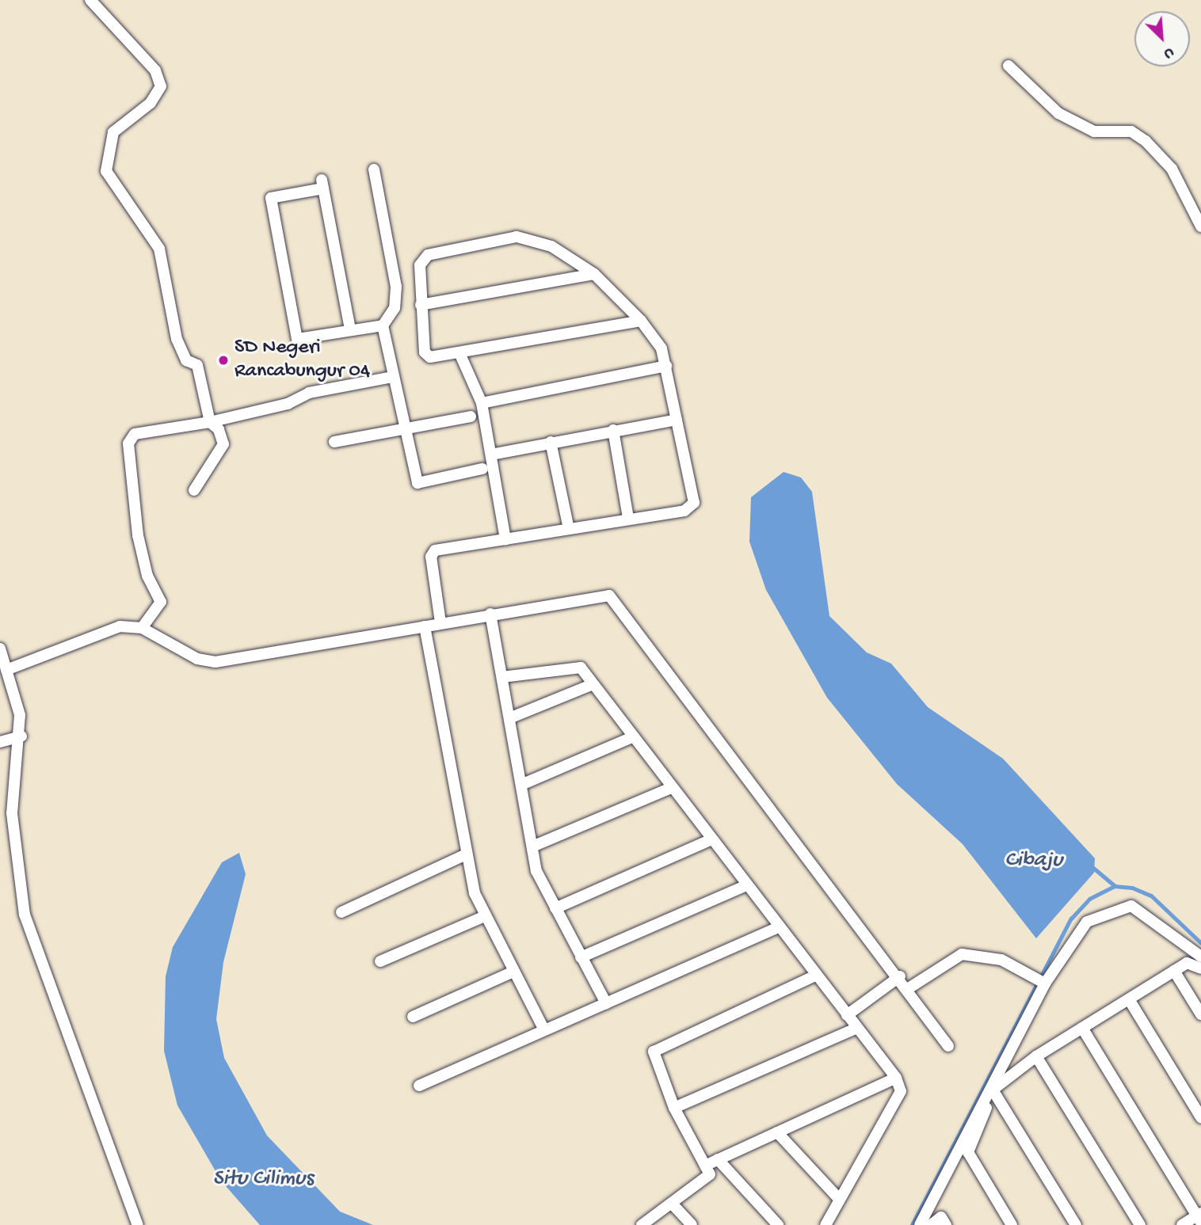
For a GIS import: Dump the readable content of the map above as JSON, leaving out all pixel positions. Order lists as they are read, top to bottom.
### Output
{
  "water": ["Cibaju", "Situ Cilimus"],
  "places": ["SD Negeri Rancabungur 04"],
  "north": "bottom right"
}
